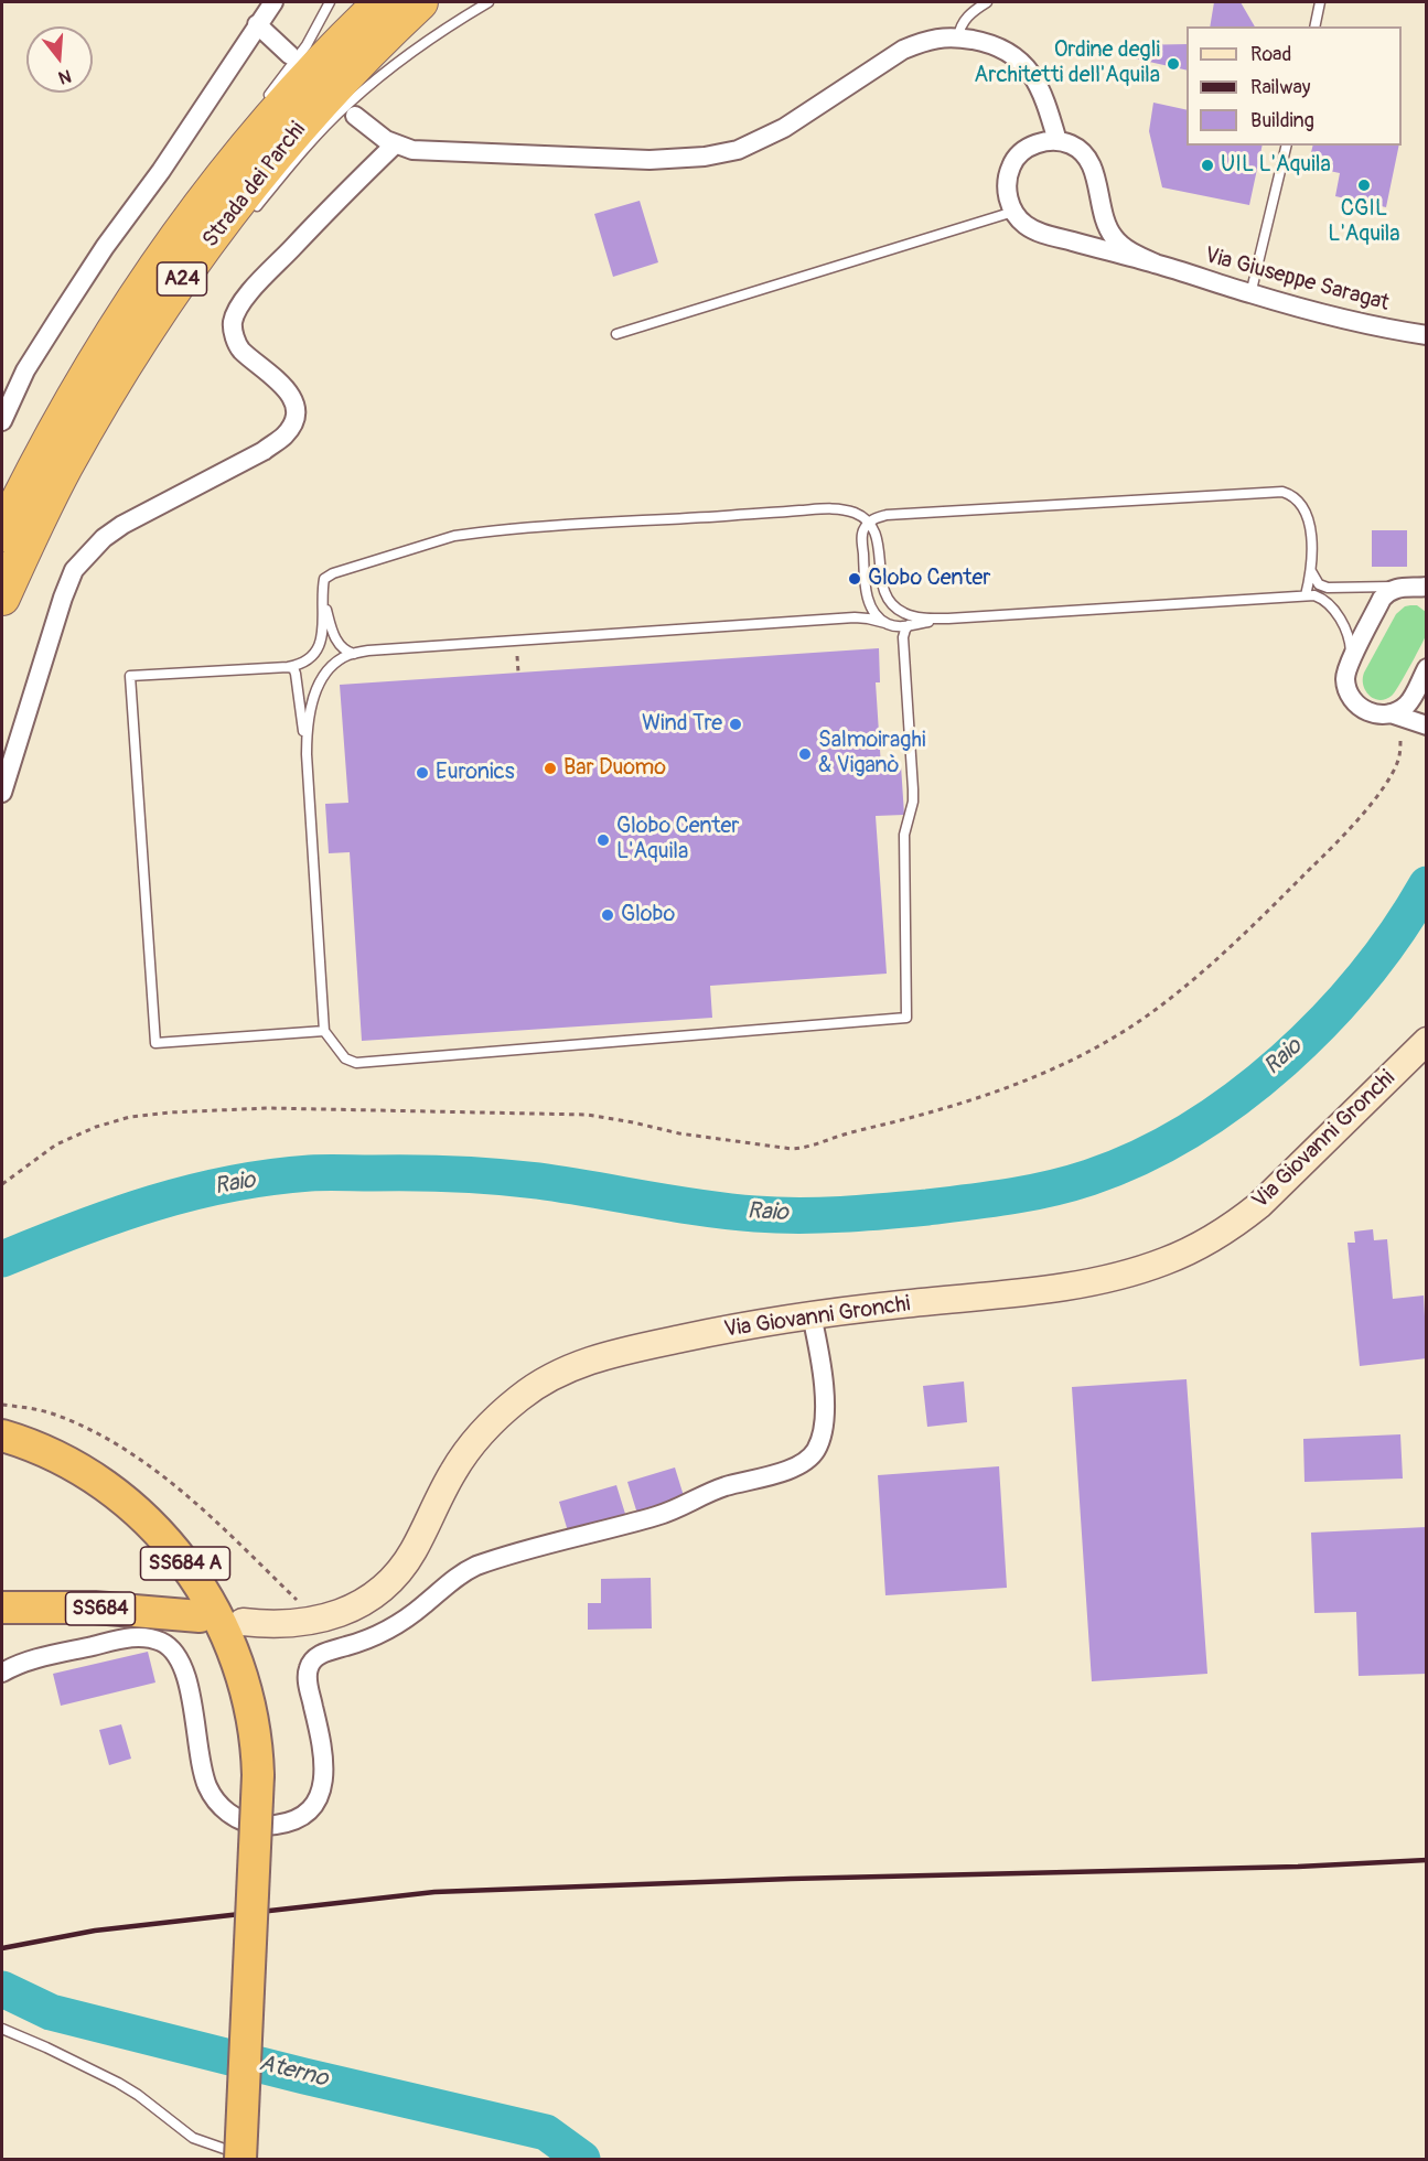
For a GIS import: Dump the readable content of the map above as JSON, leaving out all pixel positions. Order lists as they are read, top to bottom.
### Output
{
  "streets": {
    "highway": [
      "Strada dei Parchi",
      "A24",
      "SS684 A",
      "SS684"
    ],
    "main road": ["Via Giovanni Gronchi"],
    "street": ["Via Giuseppe Saragat"]
  },
  "water": ["Raio", "Aterno"],
  "places": [
    "Ordine degli Architetti dell'Aquila",
    "UIL L'Aquila",
    "CGIL L'Aquila",
    "Globo Center",
    "Wind Tre",
    "Salmoiraghi & Viganò",
    "Bar Duomo",
    "Euronics",
    "Globo Center L'Aquila",
    "Globo"
  ],
  "legend": ["Road", "Railway", "Building"],
  "north": "bottom"
}
